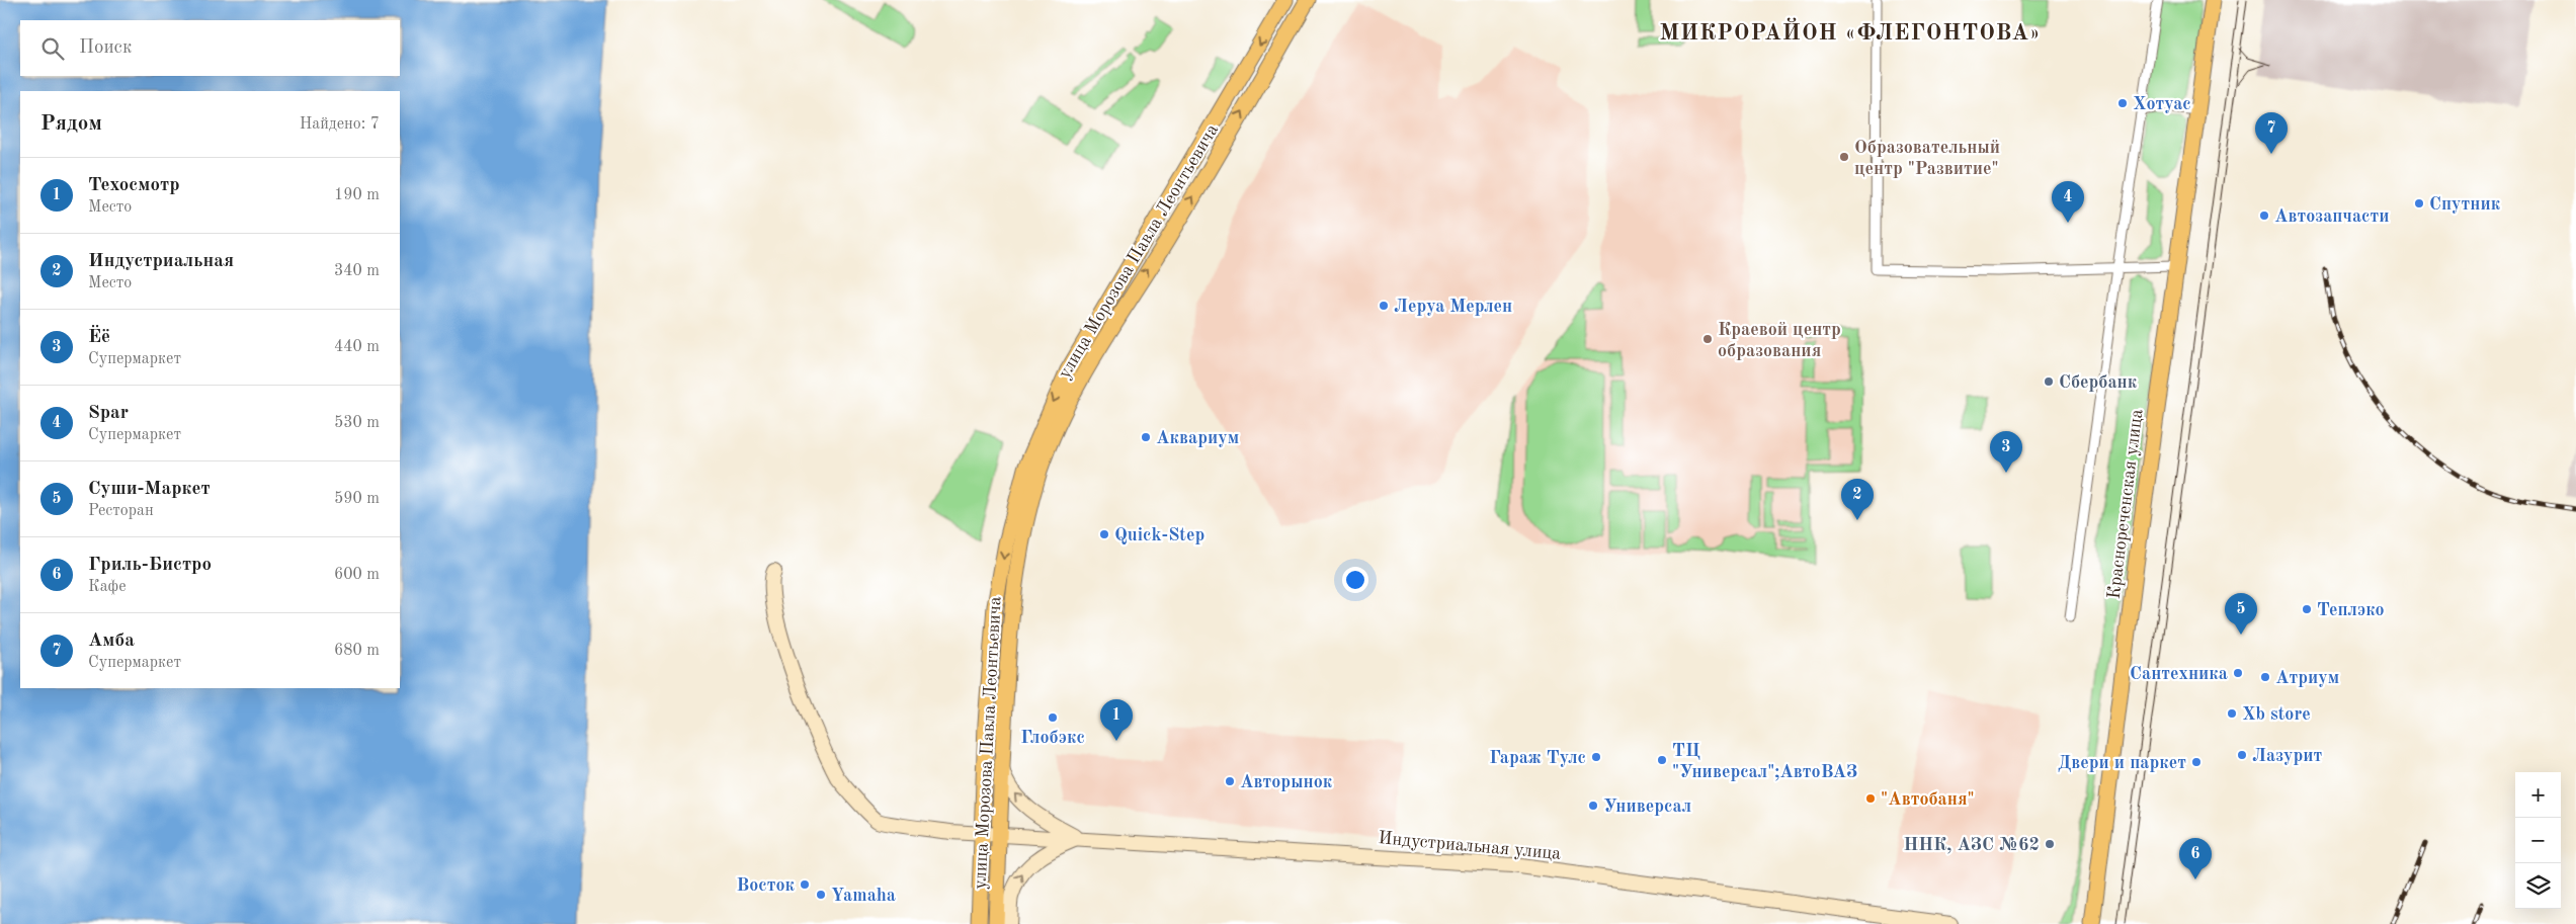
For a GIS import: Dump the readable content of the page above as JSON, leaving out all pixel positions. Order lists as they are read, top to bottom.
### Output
{
  "streets": {
    "main road": ["улица Морозова Павла Леонтьевича", "Краснореченская улица", "Индустриальная улица"]
  },
  "crossings": [
    ["улица Морозова Павла Леонтьевича", "Индустриальная улица"]
  ],
  "districts": ["МИКРОРАЙОН «ФЛЕГОНТОВА»"],
  "places": [
    "Хотуас",
    "Образовательный центр \"Развитие\"",
    "Спутник",
    "Автозапчасти",
    "Леруа Мерлен",
    "Краевой центр образования",
    "Сбербанк",
    "Аквариум",
    "Quick-Step",
    "Теплэко",
    "Сантехника",
    "Атриум",
    "Xb store",
    "Глобэкс",
    "Лазурит",
    "Гараж Тулс",
    "ТЦ \"Универсал\";АвтоВАЗ",
    "Двери и паркет",
    "Авторынок",
    "\"Автобаня\"",
    "Универсал",
    "ННК, АЗС №62",
    "Восток",
    "Yamaha"
  ],
  "page": {
    "search": "Поиск",
    "heading": ["Рядом", "Найдено: 7"],
    "pins": [
      "7",
      "4",
      "3",
      "2",
      "5",
      "1",
      "6"
    ],
    "list": [
      {
        "mark": "1",
        "name": "Техосмотр",
        "note": "Место",
        "value": "190 m"
      },
      {
        "mark": "2",
        "name": "Индустриальная",
        "note": "Место",
        "value": "340 m"
      },
      {
        "mark": "3",
        "name": "Ёё",
        "note": "Супермаркет",
        "value": "440 m"
      },
      {
        "mark": "4",
        "name": "Spar",
        "note": "Супермаркет",
        "value": "530 m"
      },
      {
        "mark": "5",
        "name": "Суши-Маркет",
        "note": "Ресторан",
        "value": "590 m"
      },
      {
        "mark": "6",
        "name": "Гриль-Бистро",
        "note": "Кафе",
        "value": "600 m"
      },
      {
        "mark": "7",
        "name": "Амба",
        "note": "Супермаркет",
        "value": "680 m"
      }
    ],
    "map_buttons": ["+", "−"]
  }
}
